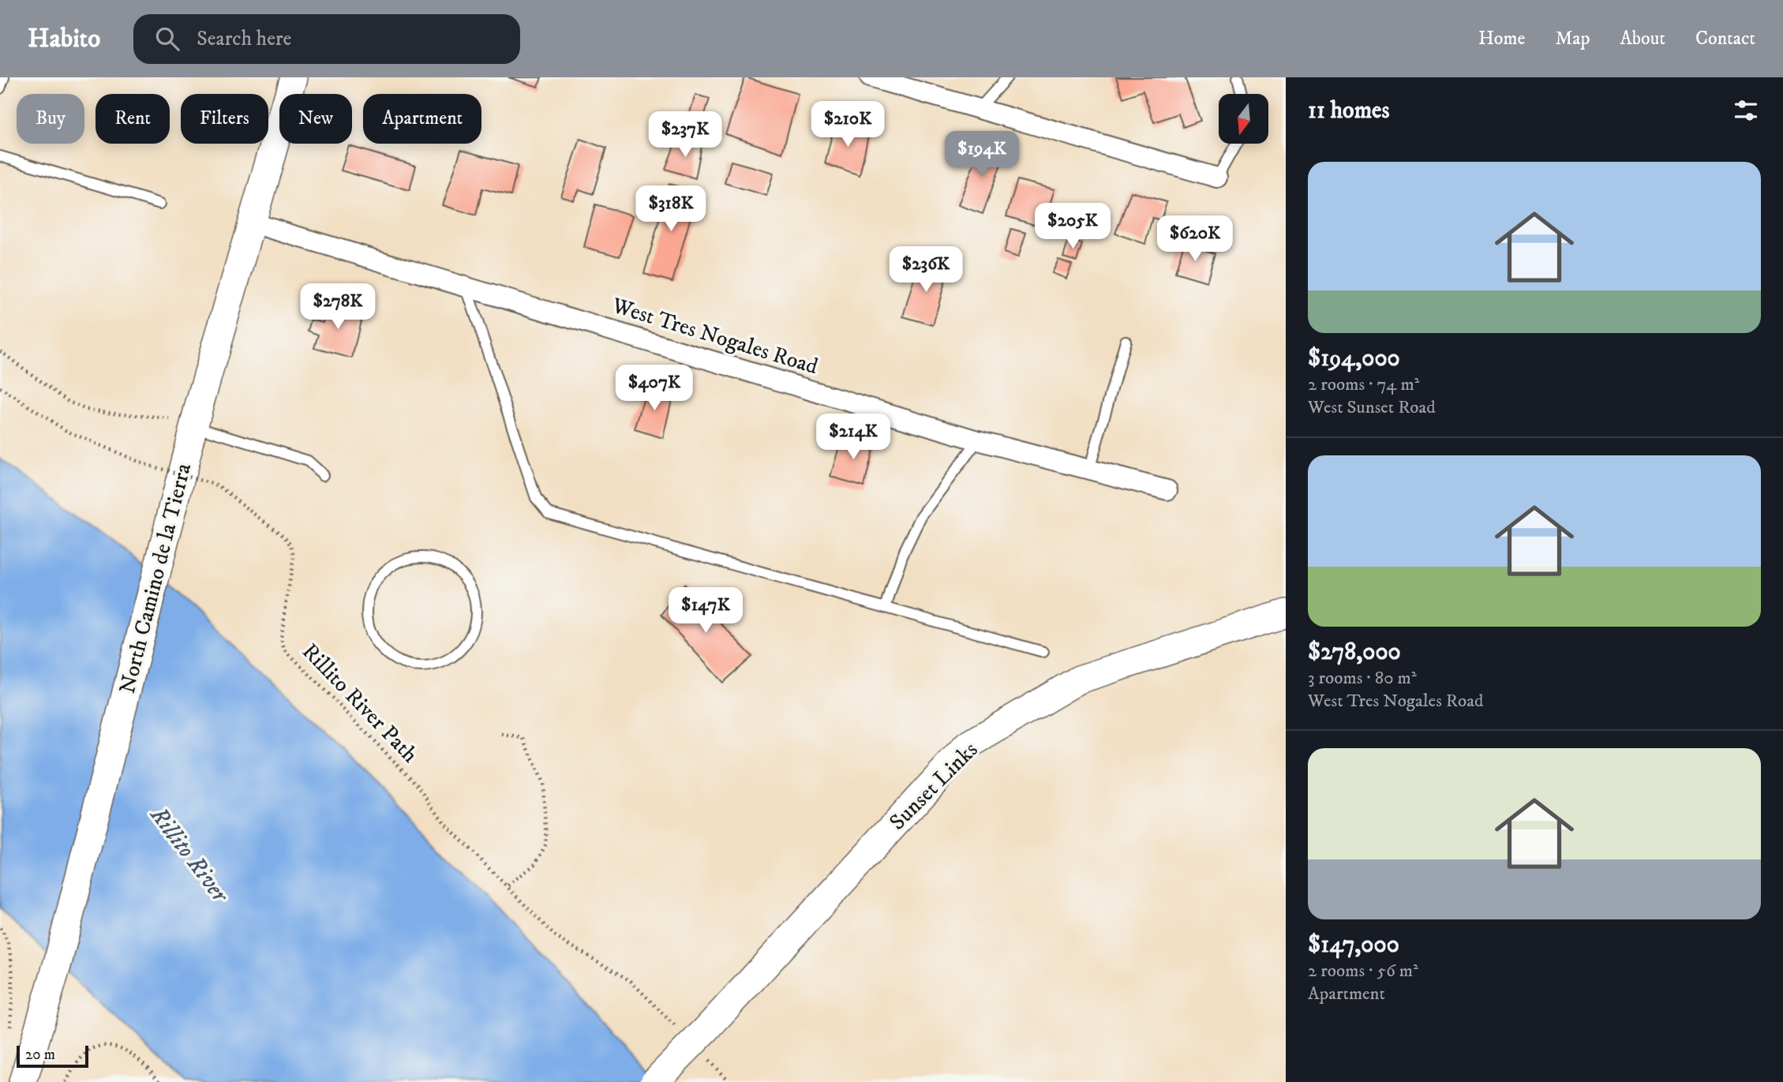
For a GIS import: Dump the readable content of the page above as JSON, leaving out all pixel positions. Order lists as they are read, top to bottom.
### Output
{
  "streets": {
    "street": ["West Tres Nogales Road", "North Camino de la Tierra", "Sunset Links"],
    "path": ["Rillito River Path"]
  },
  "crossings": [
    ["West Tres Nogales Road", "North Camino de la Tierra"]
  ],
  "water": ["Rillito River"],
  "scale_bar": "20 m",
  "north": "bottom",
  "page": {
    "header": "Habito",
    "search": "Search here",
    "nav": [
      "Home",
      "Map",
      "About",
      "Contact"
    ],
    "heading": "11 homes",
    "chip": [
      "Buy",
      "Rent",
      "Filters",
      "New",
      "Apartment"
    ],
    "price": [
      "$210K",
      "$237K",
      "$194K",
      "$318K",
      "$205K",
      "$620K",
      "$236K",
      "$278K",
      "$407K",
      "$214K",
      "$147K"
    ],
    "list": [
      {
        "name": "$194,000",
        "note": "2 rooms · 74 m² · West Sunset Road"
      },
      {
        "name": "$278,000",
        "note": "3 rooms · 80 m² · West Tres Nogales Road"
      },
      {
        "name": "$147,000",
        "note": "2 rooms · 56 m² · Apartment"
      }
    ],
    "scale": "20 m"
  }
}
